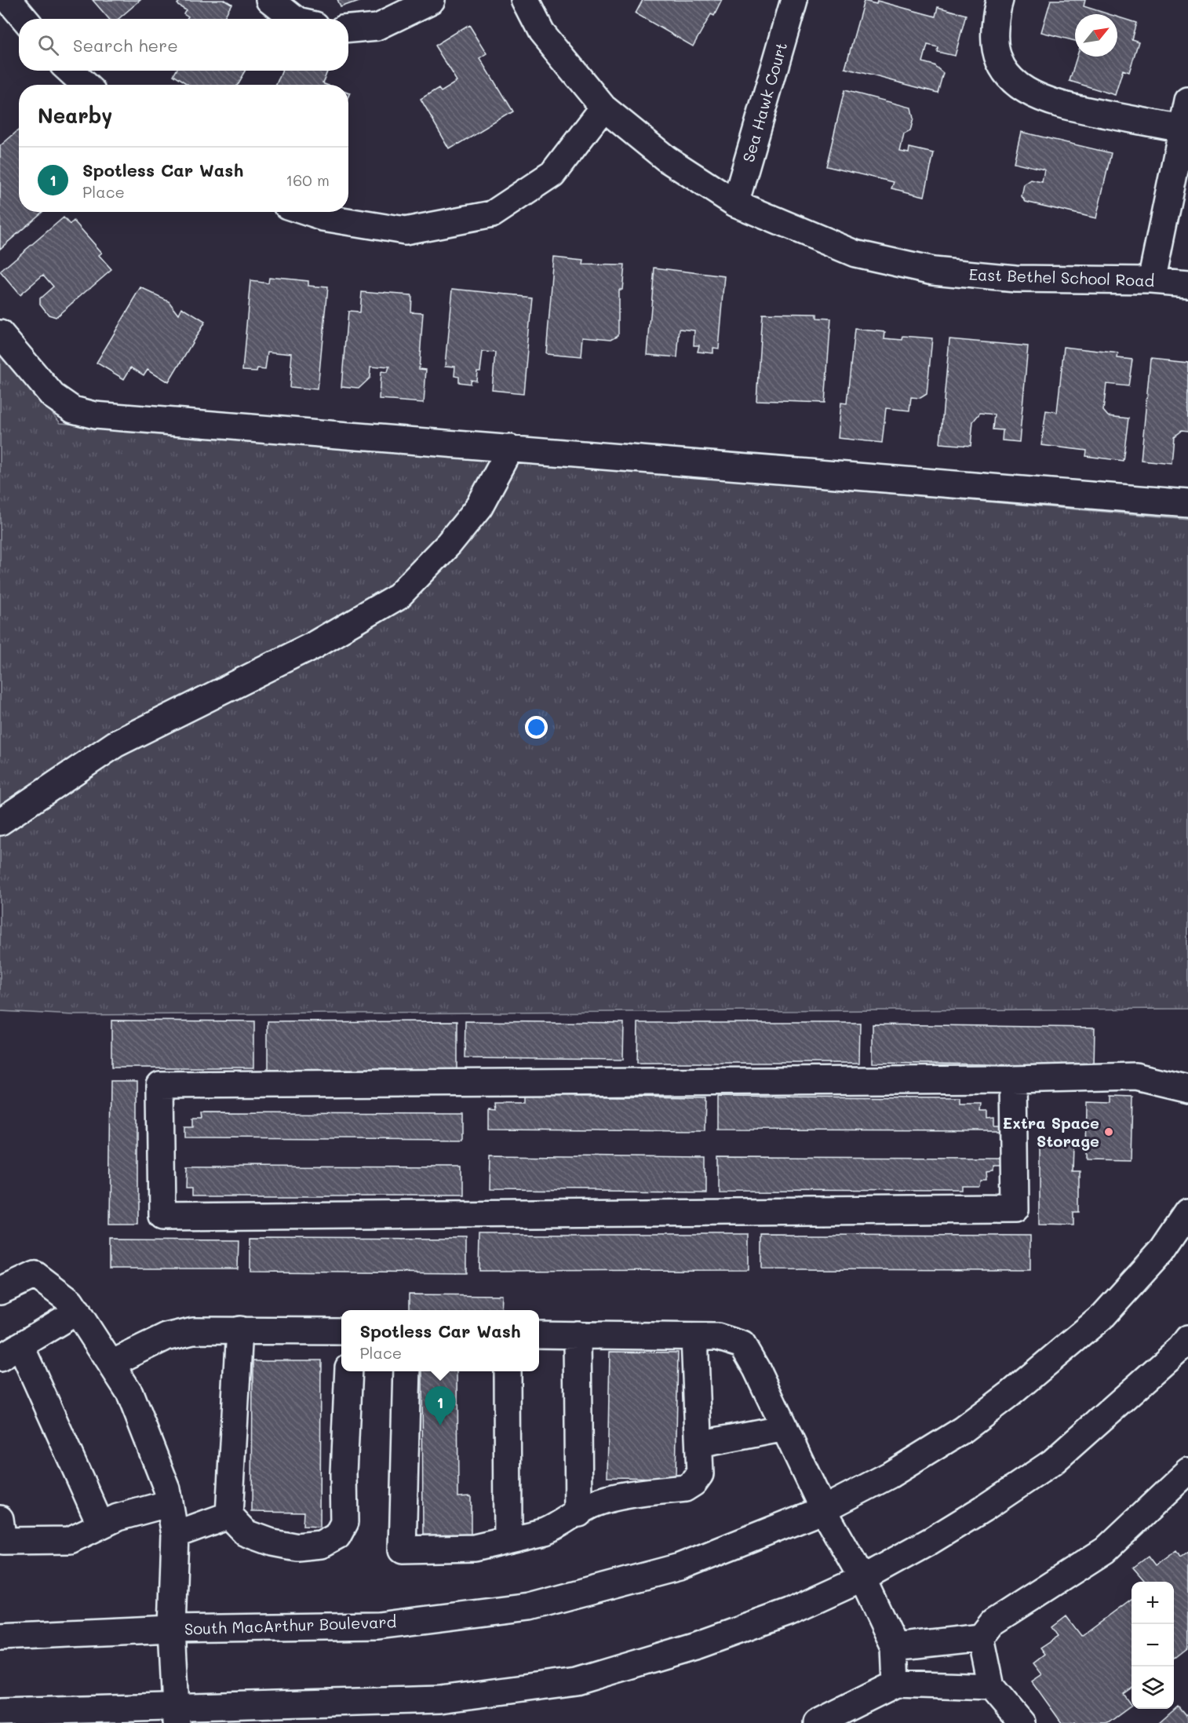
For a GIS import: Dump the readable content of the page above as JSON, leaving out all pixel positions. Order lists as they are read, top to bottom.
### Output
{
  "streets": {
    "main road": ["Sea Hawk Court", "East Bethel School Road", "South MacArthur Boulevard"]
  },
  "crossings": [
    ["Sea Hawk Court", "East Bethel School Road"]
  ],
  "places": ["Extra Space Storage"],
  "north": "top right",
  "page": {
    "search": "Search here",
    "heading": "Nearby",
    "list": [
      {
        "mark": "1",
        "name": "Spotless Car Wash",
        "note": "Place",
        "value": "160 m"
      }
    ],
    "popup": ["Spotless Car Wash", "Place"],
    "pins": "1",
    "map_buttons": ["+", "−"]
  }
}
